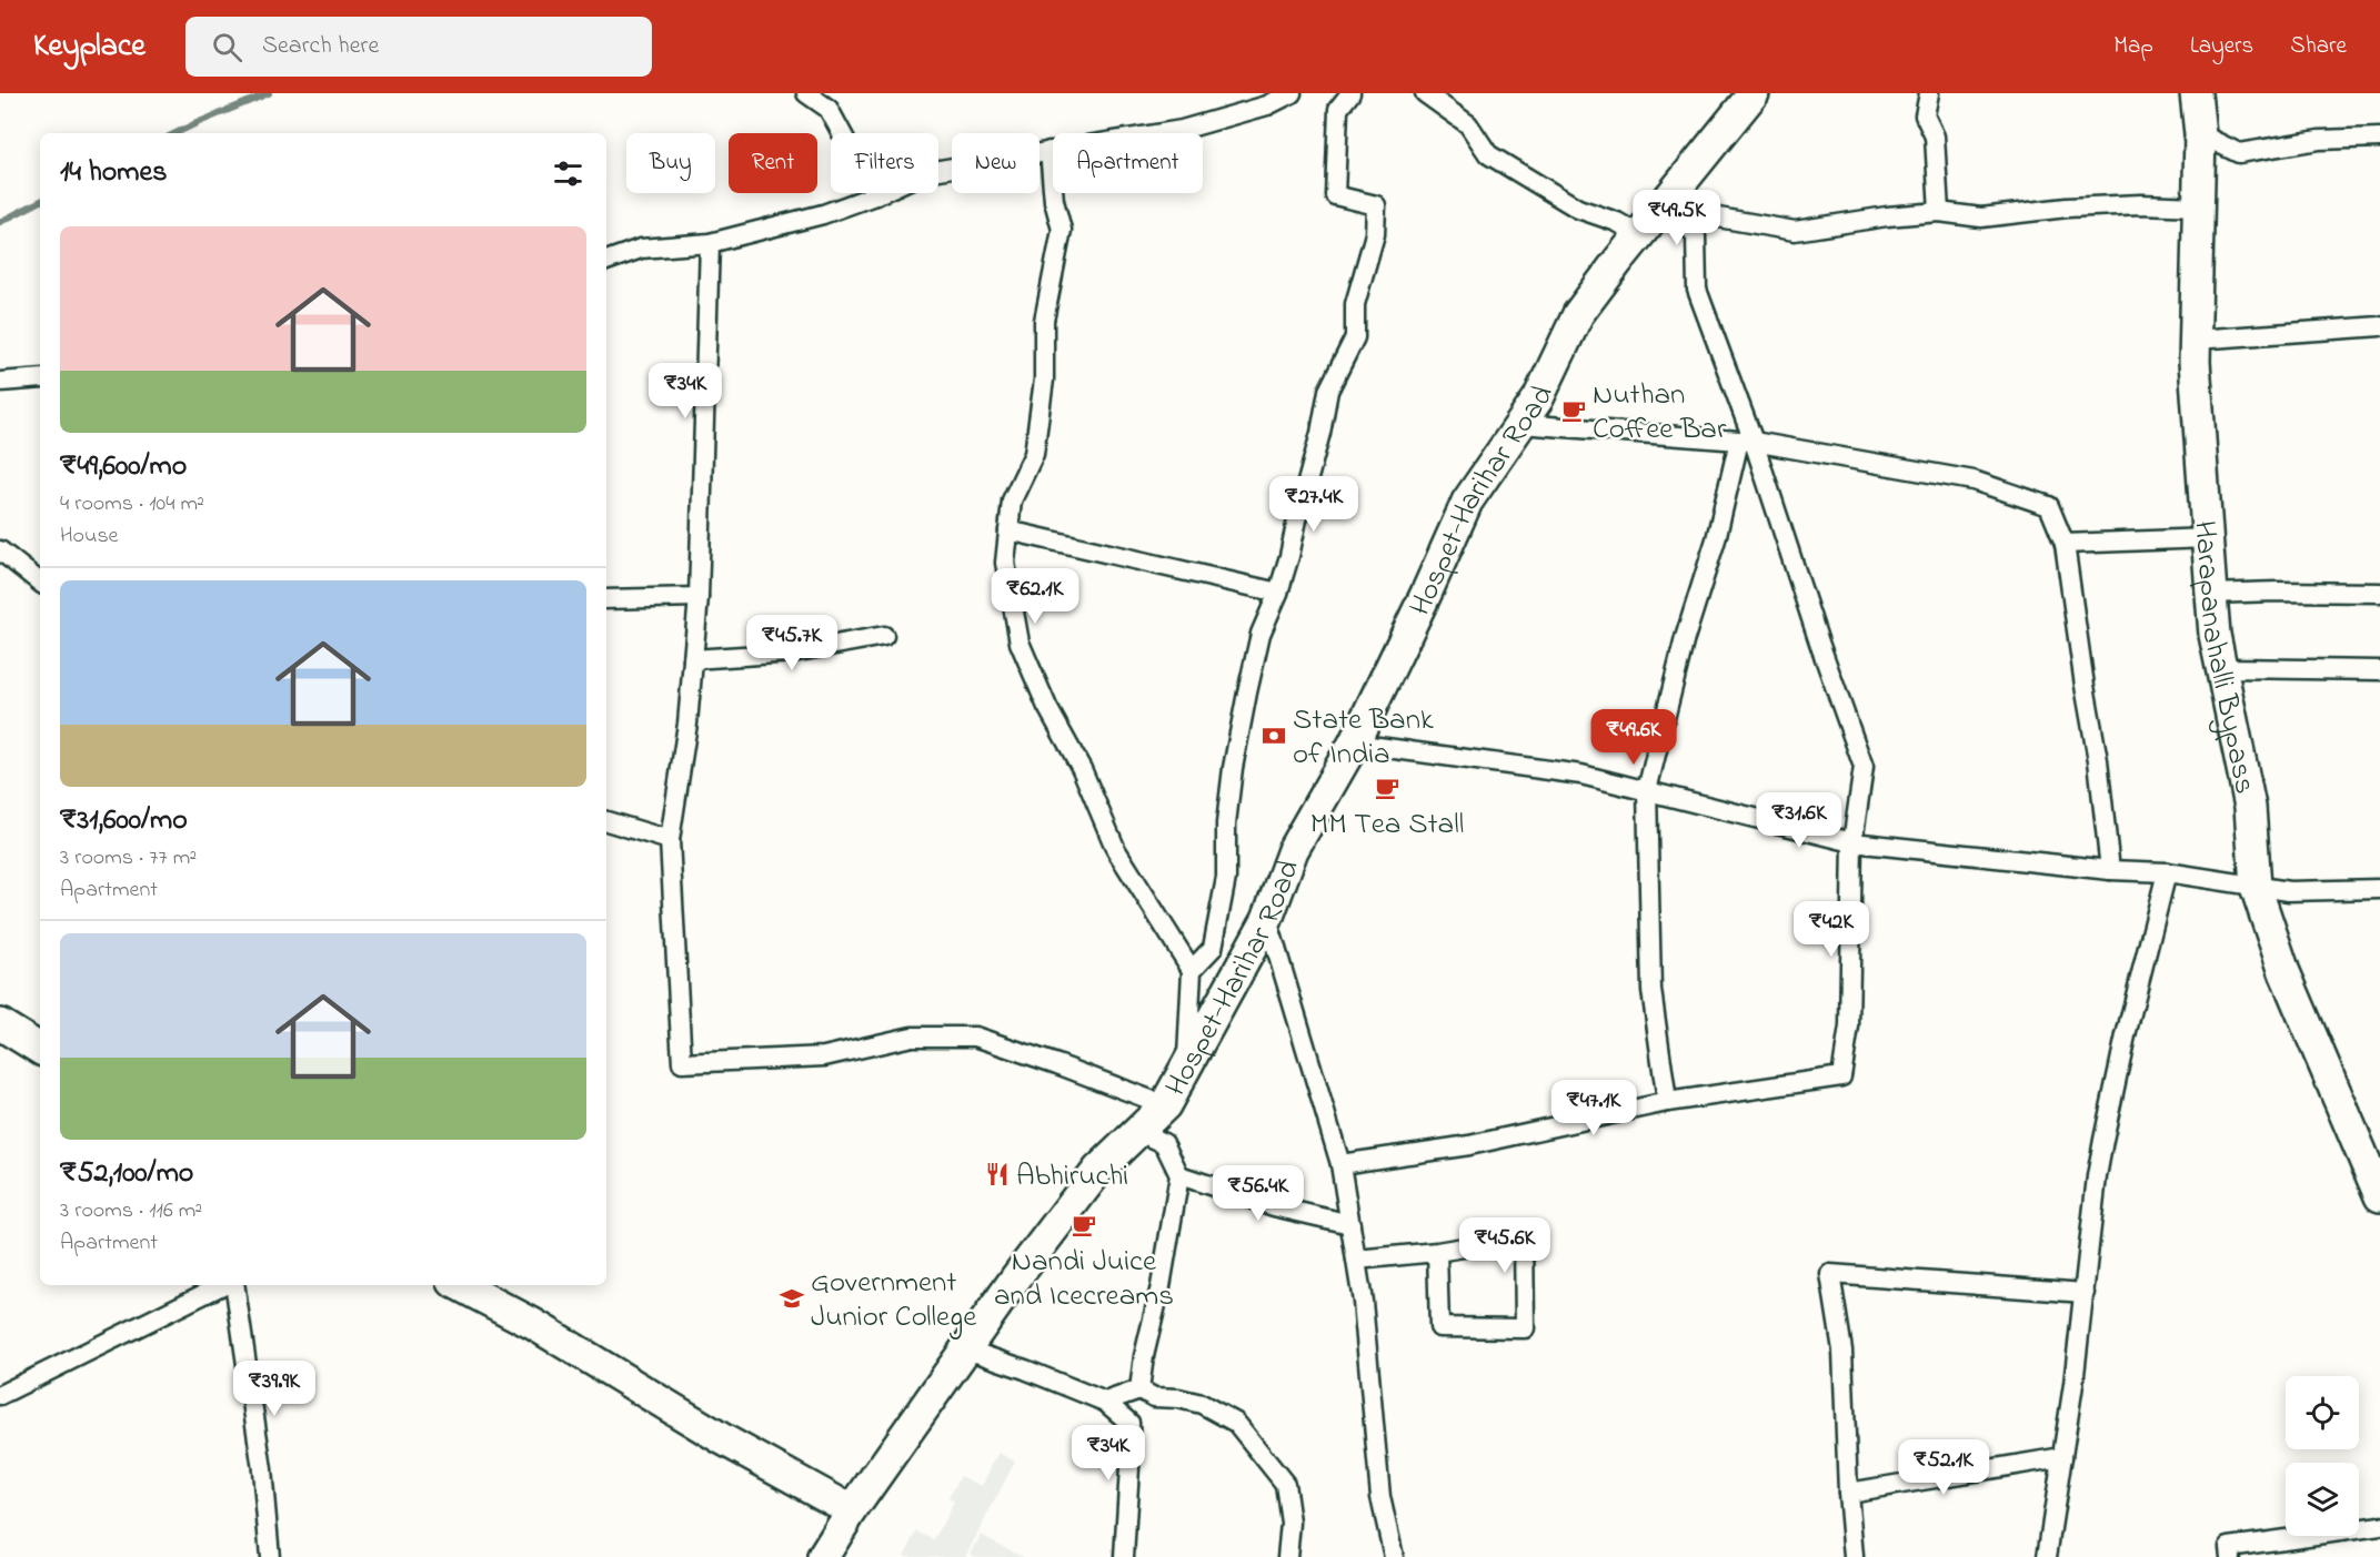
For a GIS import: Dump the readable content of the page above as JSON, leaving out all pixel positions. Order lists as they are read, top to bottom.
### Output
{
  "streets": {
    "main road": ["Hospet-Harihar Road", "Harapanahalli Bypass"]
  },
  "places": {
    "cafe": ["Nuthan Coffee Bar", "MM Tea Stall", "Nandi Juice and Icecreams"],
    "bank": ["State Bank of India"],
    "restaurant": ["Abhiruchi"],
    "school or university": ["Government Junior College"]
  },
  "page": {
    "header": "Keyplace",
    "search": "Search here",
    "nav": ["Map", "Layers", "Share"],
    "chip": [
      "Buy",
      "Rent",
      "Filters",
      "New",
      "Apartment"
    ],
    "heading": "14 homes",
    "price": [
      "₹49.5K",
      "₹34K",
      "₹27.4K",
      "₹62.1K",
      "₹45.7K",
      "₹49.6K",
      "₹31.6K",
      "₹42K",
      "₹47.1K",
      "₹56.4K",
      "₹45.6K",
      "₹39.9K",
      "₹34K",
      "₹52.1K"
    ],
    "list": [
      {
        "name": "₹49,600/mo",
        "note": "4 rooms · 104 m² · House"
      },
      {
        "name": "₹31,600/mo",
        "note": "3 rooms · 77 m² · Apartment"
      },
      {
        "name": "₹52,100/mo",
        "note": "3 rooms · 116 m² · Apartment"
      }
    ]
  }
}
